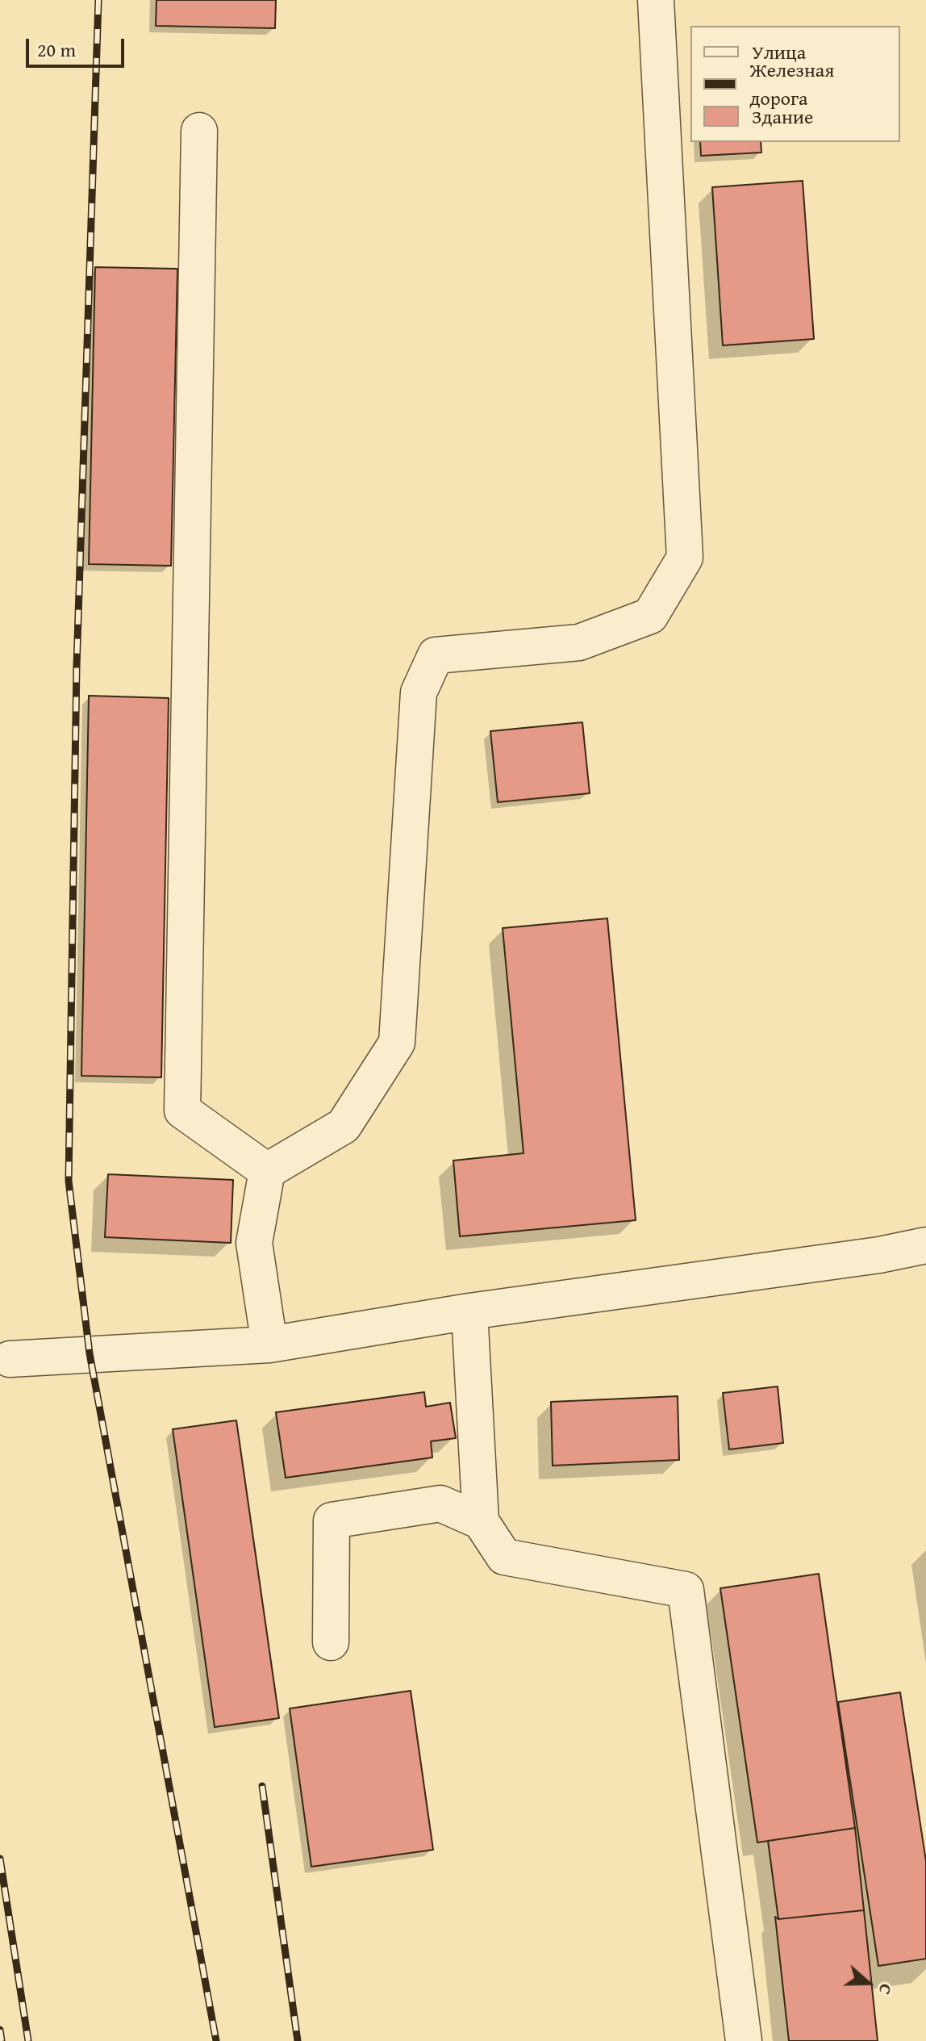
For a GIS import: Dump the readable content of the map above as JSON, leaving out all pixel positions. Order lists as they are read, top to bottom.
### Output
{
  "legend": ["Улица", "Железная дорога", "Здание"],
  "scale_bar": "20 m",
  "north": "right"
}
